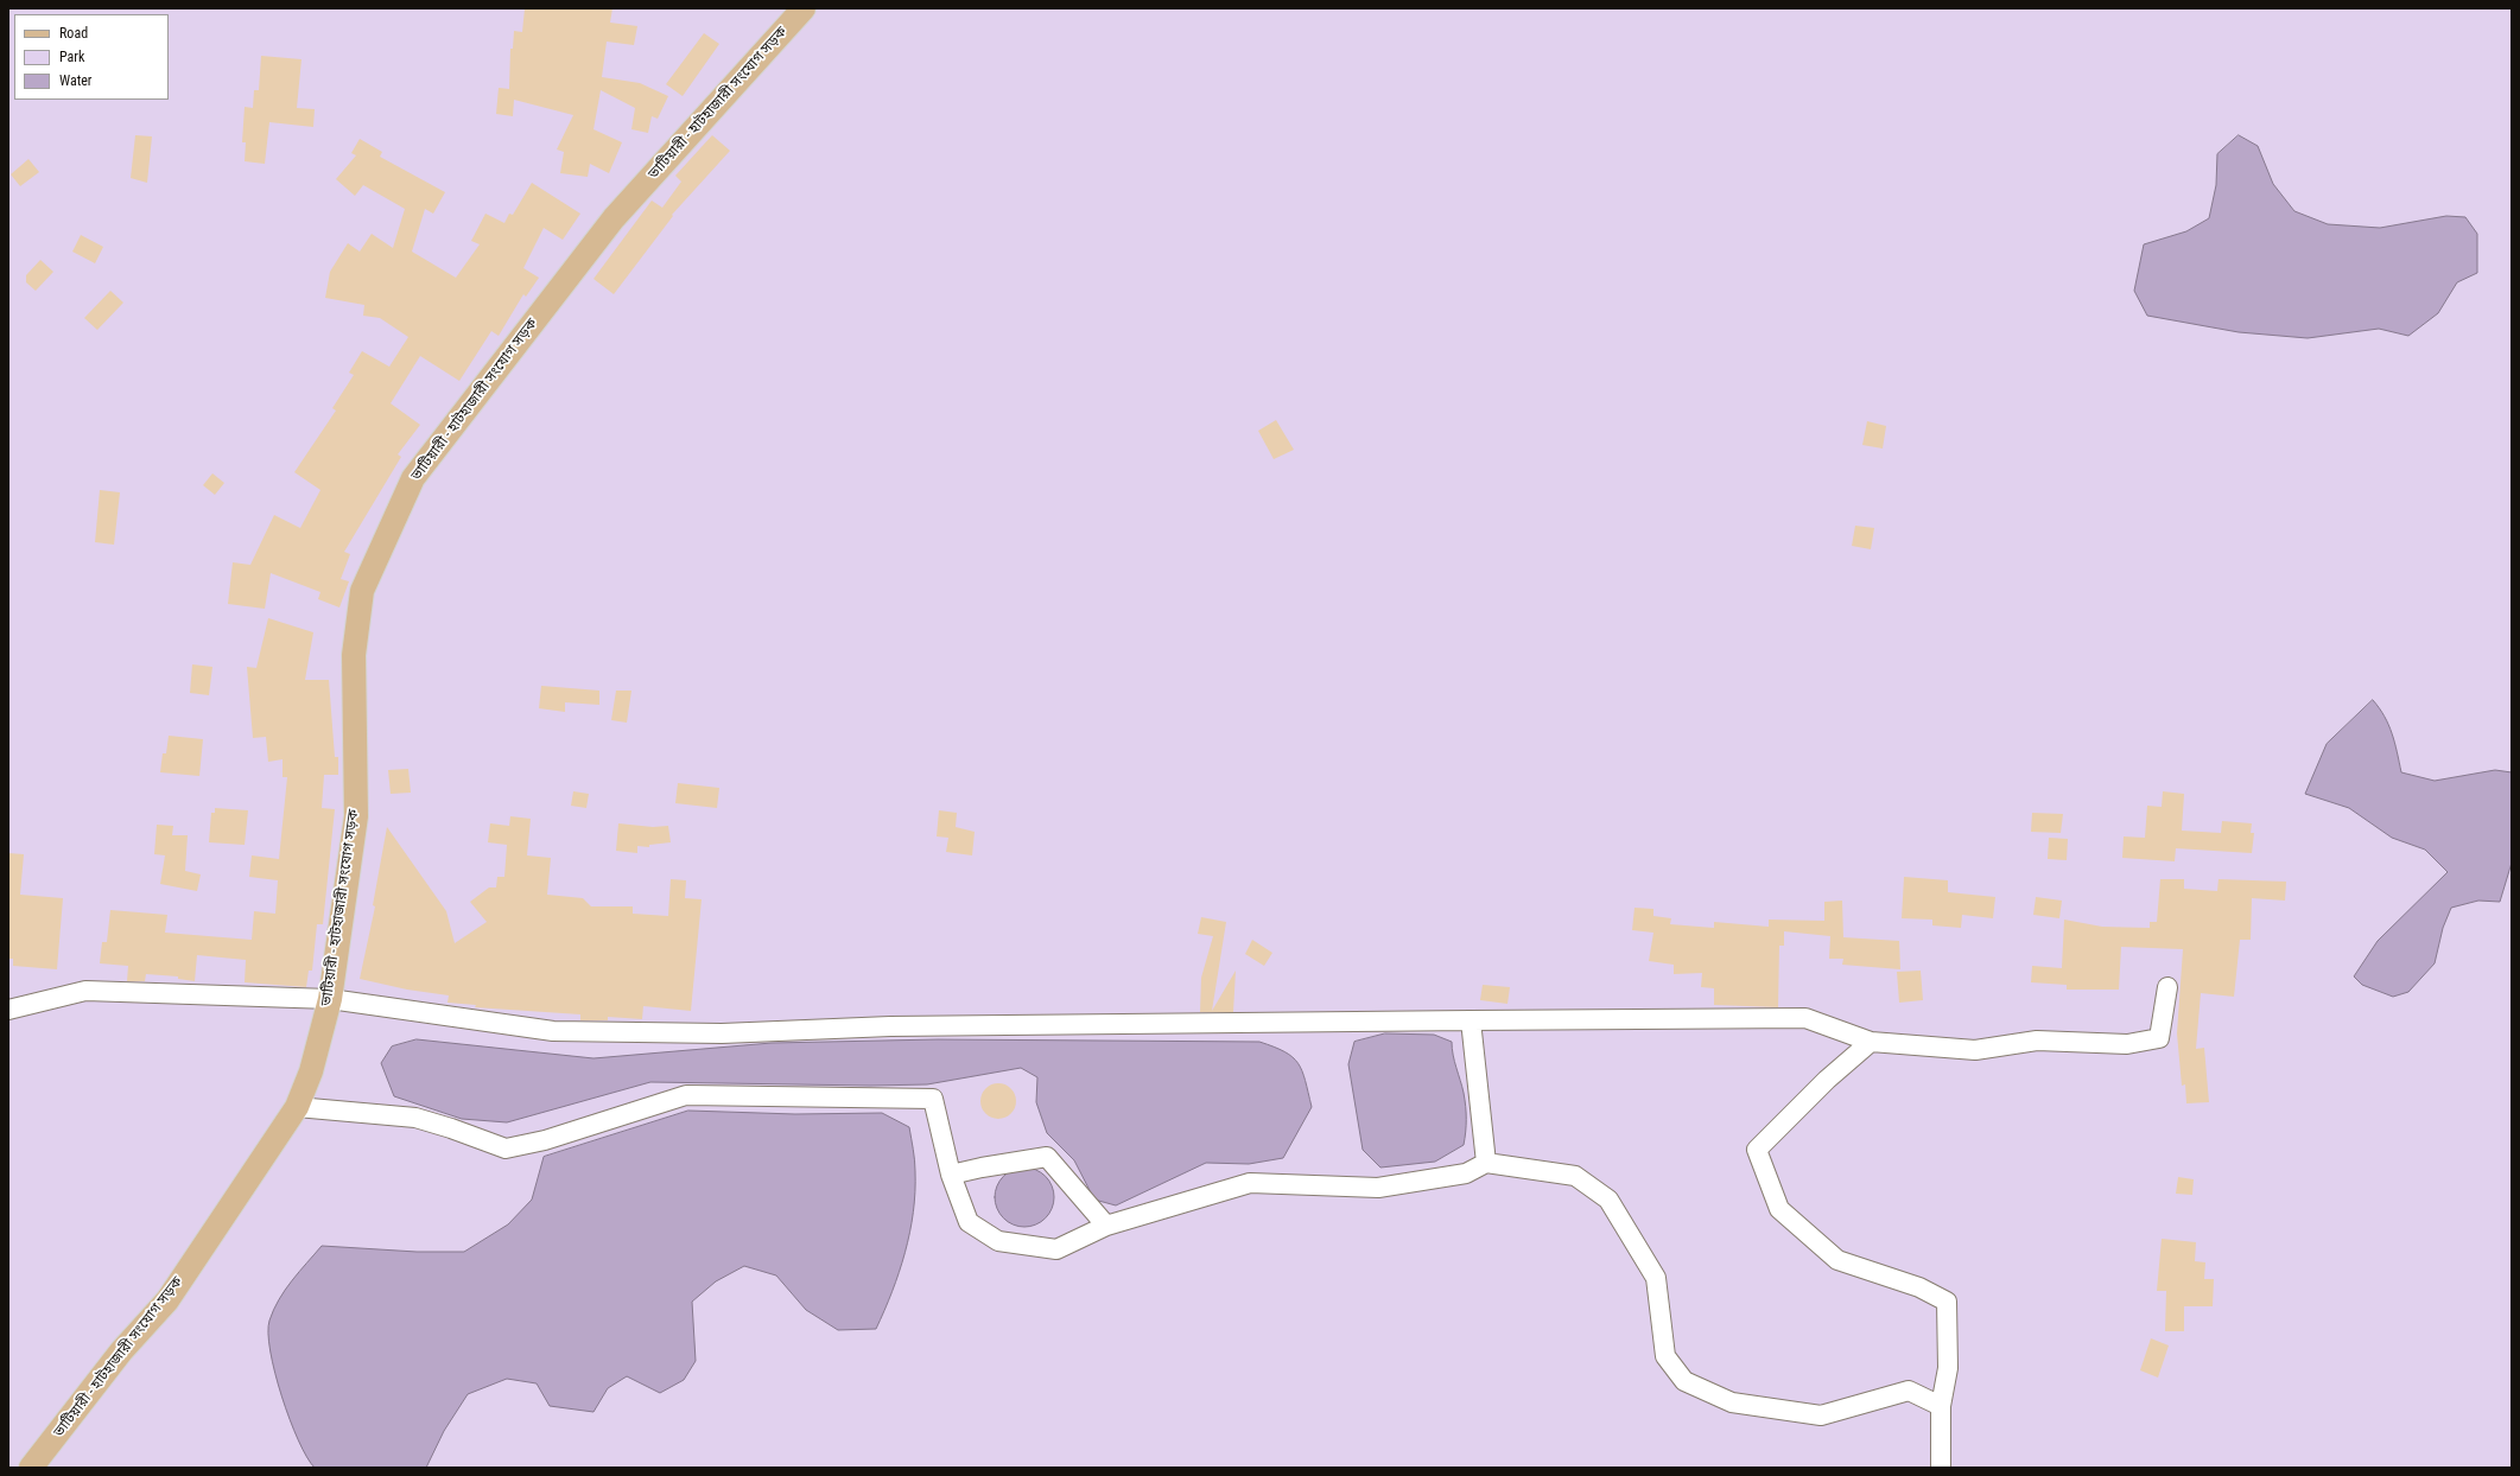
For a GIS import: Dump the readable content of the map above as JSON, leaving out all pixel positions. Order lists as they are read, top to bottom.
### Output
{
  "streets": {
    "main road": ["ভাটিয়ারী - হাটহাজারী সংযোগ সড়ক"]
  },
  "legend": ["Road", "Park", "Water"]
}
